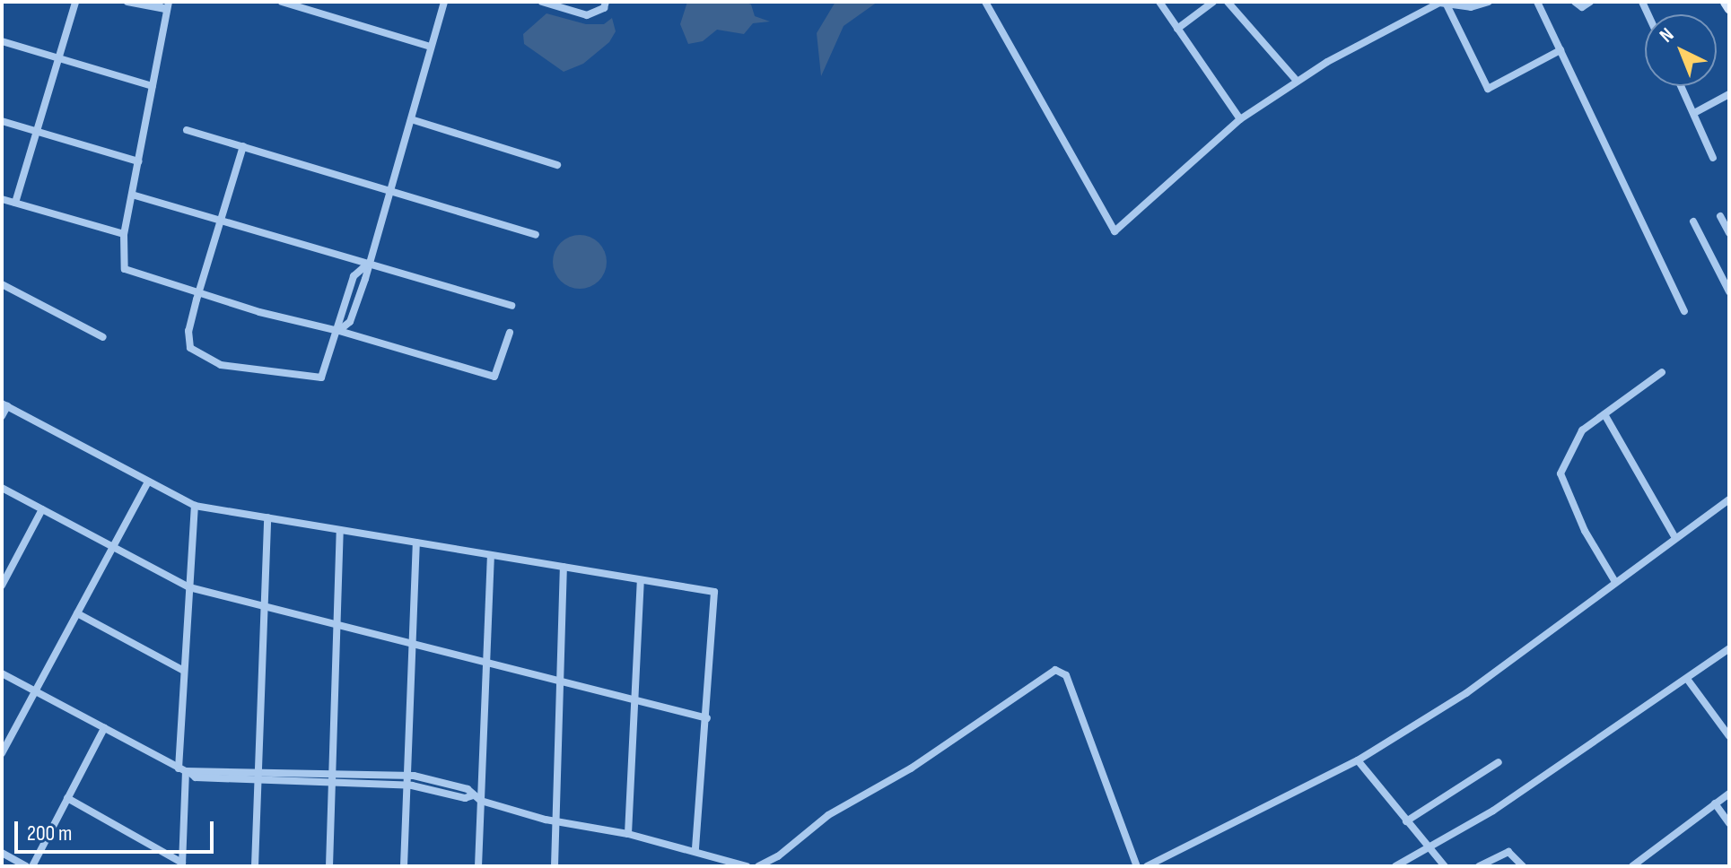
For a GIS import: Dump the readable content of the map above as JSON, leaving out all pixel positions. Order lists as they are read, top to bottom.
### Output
{
  "scale_bar": "200 m",
  "north": "top left"
}
